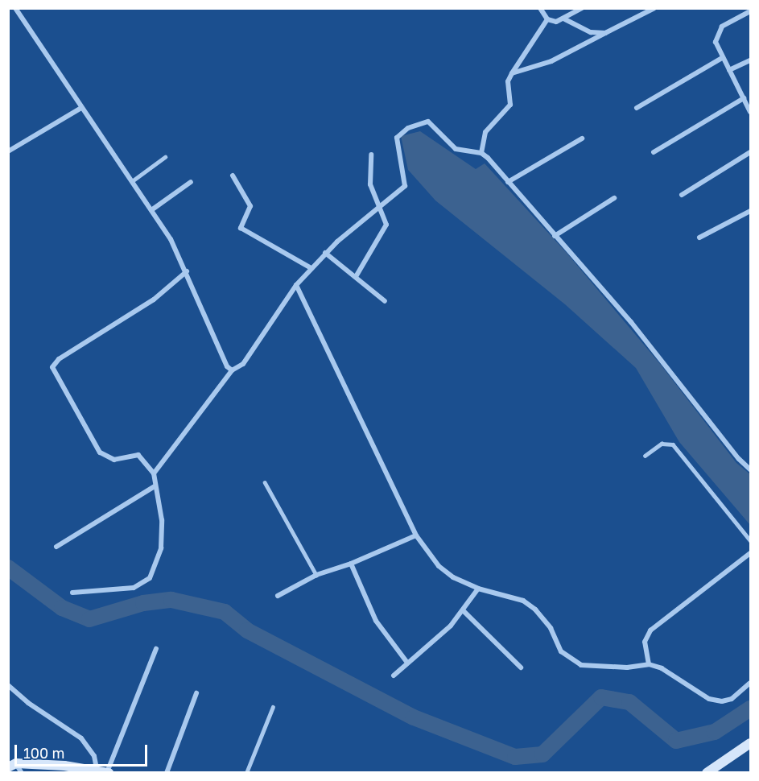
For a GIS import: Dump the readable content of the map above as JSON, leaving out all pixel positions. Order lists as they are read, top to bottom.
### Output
{
  "scale_bar": "100 m"
}
